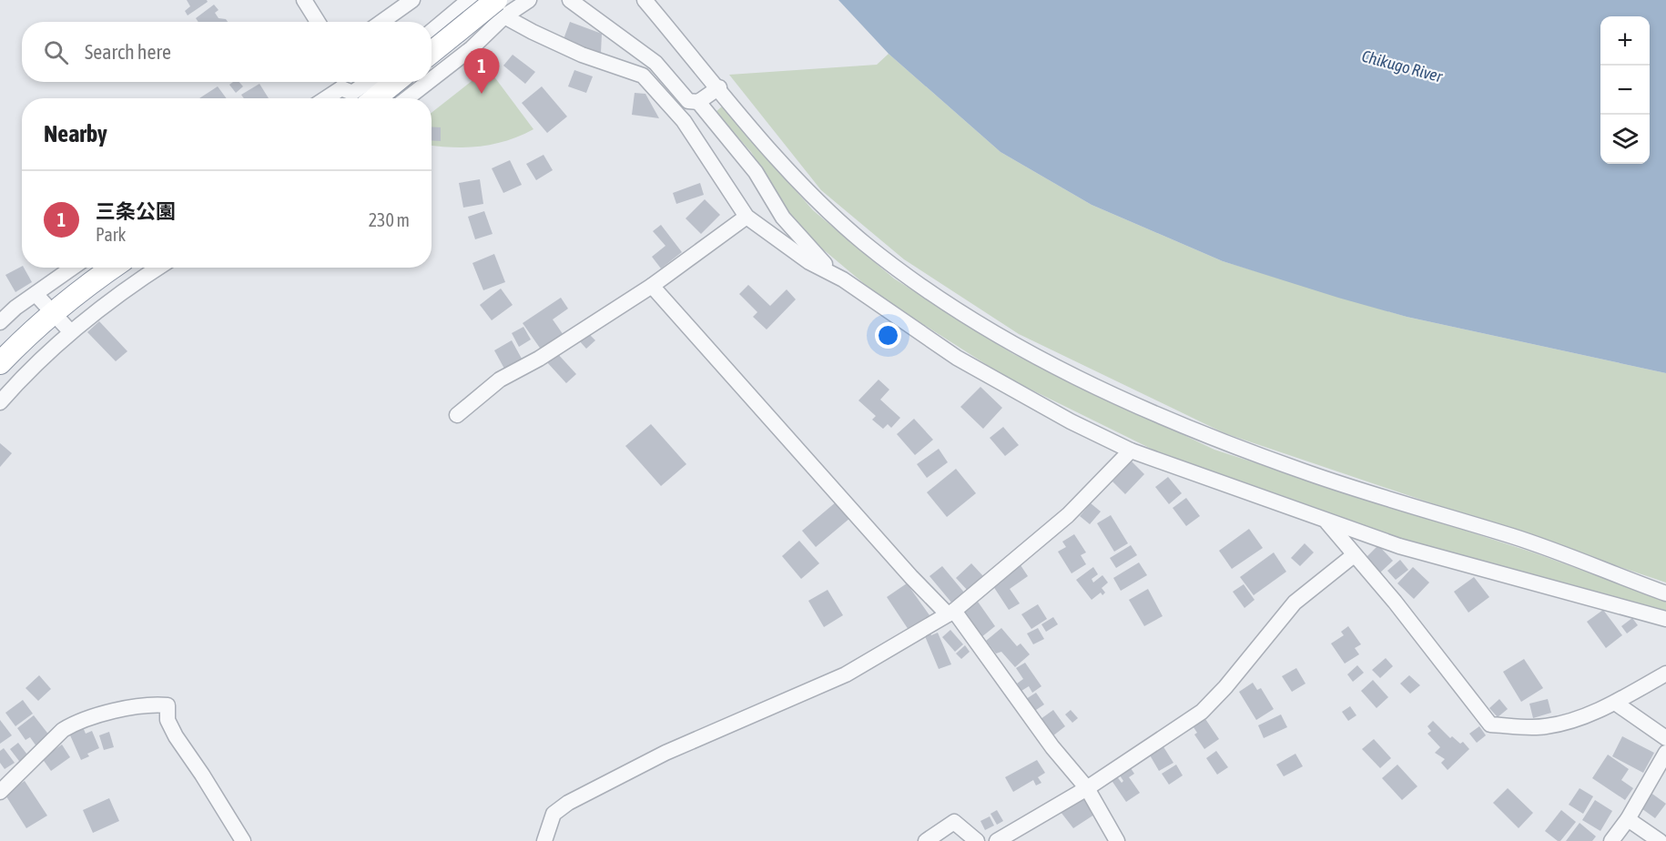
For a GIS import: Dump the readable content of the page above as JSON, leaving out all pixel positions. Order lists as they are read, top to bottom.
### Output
{
  "water": ["Chikugo River"],
  "page": {
    "map_buttons": ["+", "−"],
    "search": "Search here",
    "pins": "1",
    "heading": "Nearby",
    "list": [
      {
        "mark": "1",
        "name": "三条公園",
        "note": "Park",
        "value": "230 m"
      }
    ]
  }
}
